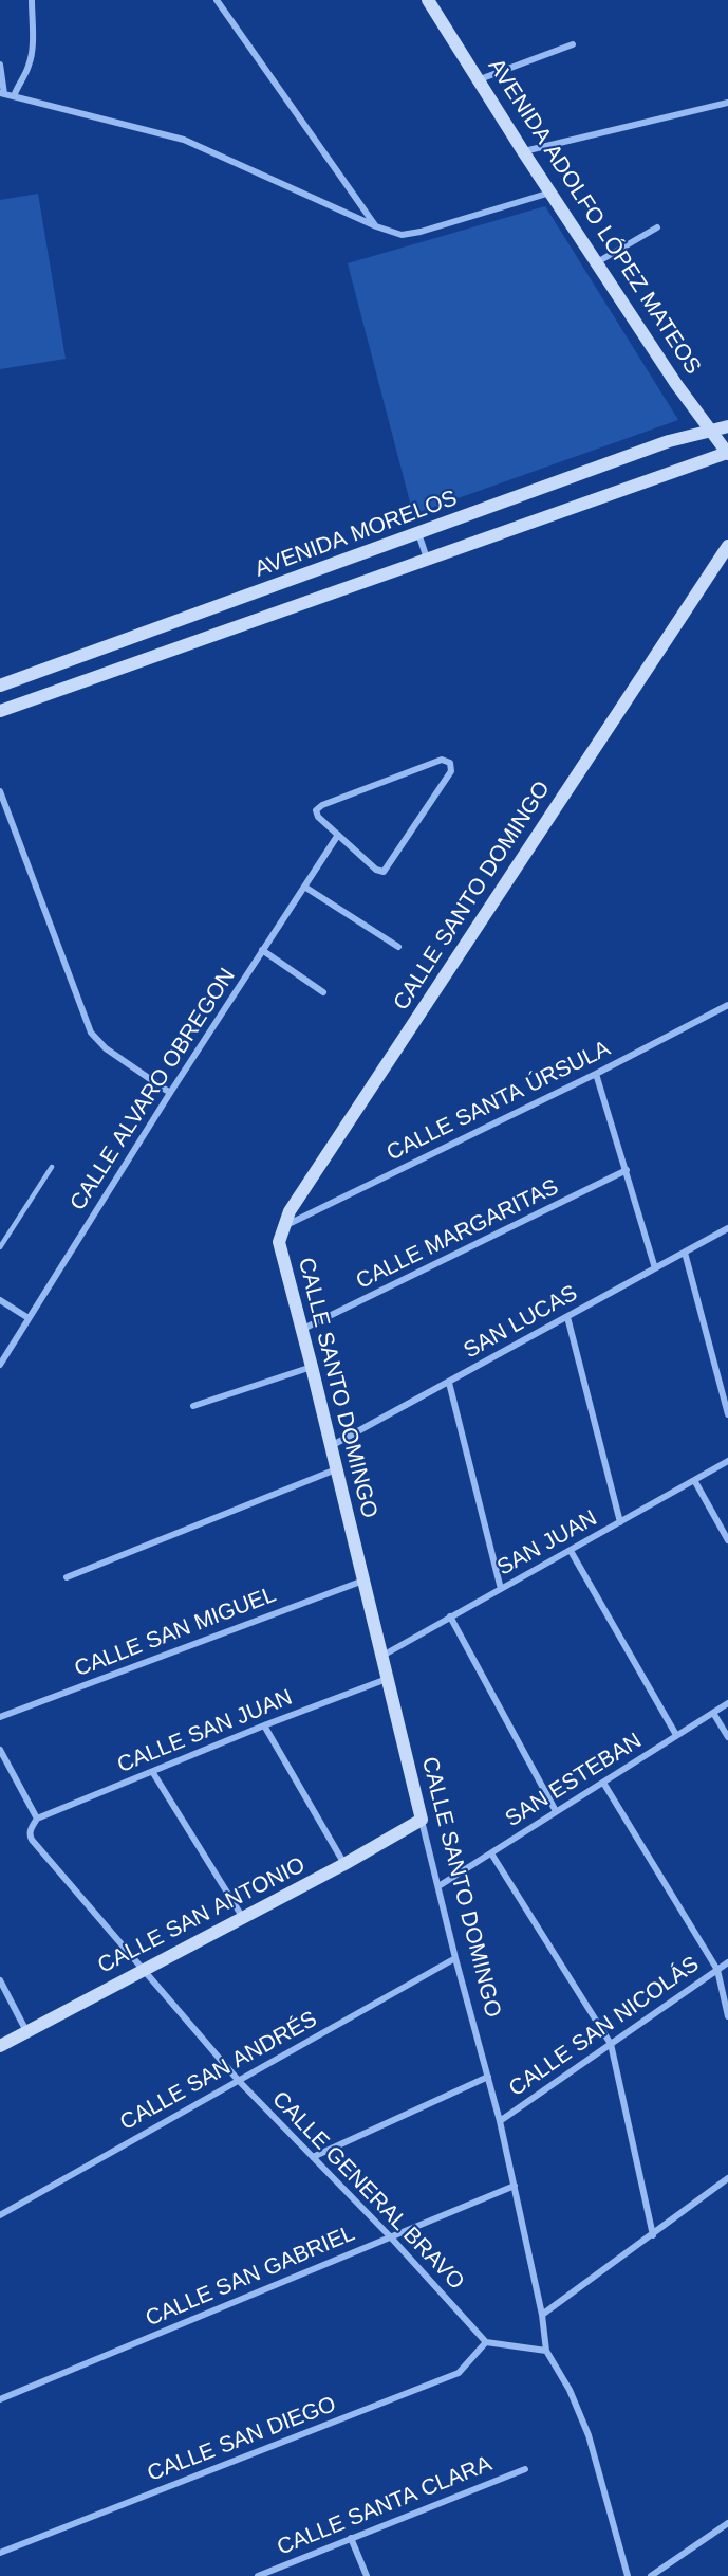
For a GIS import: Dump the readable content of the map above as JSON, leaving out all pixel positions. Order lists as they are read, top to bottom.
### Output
{
  "streets": {
    "main road": [
      "AVENIDA ADOLFO LÓPEZ MATEOS",
      "AVENIDA MORELOS",
      "CALLE SANTO DOMINGO",
      "CALLE SAN ANTONIO"
    ],
    "street": [
      "CALLE ALVARO OBREGON",
      "CALLE SANTA ÚRSULA",
      "CALLE MARGARITAS",
      "SAN LUCAS",
      "SAN JUAN",
      "CALLE SAN MIGUEL",
      "CALLE SAN JUAN",
      "SAN ESTEBAN",
      "CALLE SAN NICOLÁS",
      "CALLE SAN ANDRÉS",
      "CALLE GENERAL BRAVO",
      "CALLE SAN GABRIEL",
      "CALLE SAN DIEGO",
      "CALLE SANTA CLARA"
    ]
  },
  "crossings": [
    ["AVENIDA ADOLFO LÓPEZ MATEOS", "AVENIDA MORELOS"],
    ["CALLE SANTO DOMINGO", "CALLE SANTA ÚRSULA"],
    ["CALLE SANTO DOMINGO", "CALLE MARGARITAS"],
    ["CALLE SANTO DOMINGO", "SAN LUCAS"],
    ["CALLE SANTO DOMINGO", "SAN JUAN"],
    ["CALLE SANTO DOMINGO", "CALLE SAN MIGUEL"],
    ["CALLE SANTO DOMINGO", "CALLE SAN JUAN"],
    ["CALLE SANTO DOMINGO", "SAN ESTEBAN"],
    ["CALLE SANTO DOMINGO", "CALLE SAN ANTONIO"],
    ["CALLE SANTO DOMINGO", "CALLE SAN NICOLÁS"],
    ["CALLE SANTO DOMINGO", "CALLE SAN ANDRÉS"],
    ["CALLE SANTO DOMINGO", "CALLE SAN GABRIEL"],
    ["CALLE SAN JUAN", "CALLE GENERAL BRAVO"],
    ["CALLE SAN ANTONIO", "CALLE GENERAL BRAVO"],
    ["CALLE SAN NICOLÁS", "CALLE GENERAL BRAVO"],
    ["CALLE SAN ANDRÉS", "CALLE GENERAL BRAVO"],
    ["CALLE GENERAL BRAVO", "CALLE SAN GABRIEL"],
    ["CALLE GENERAL BRAVO", "CALLE SAN DIEGO"]
  ]
}
